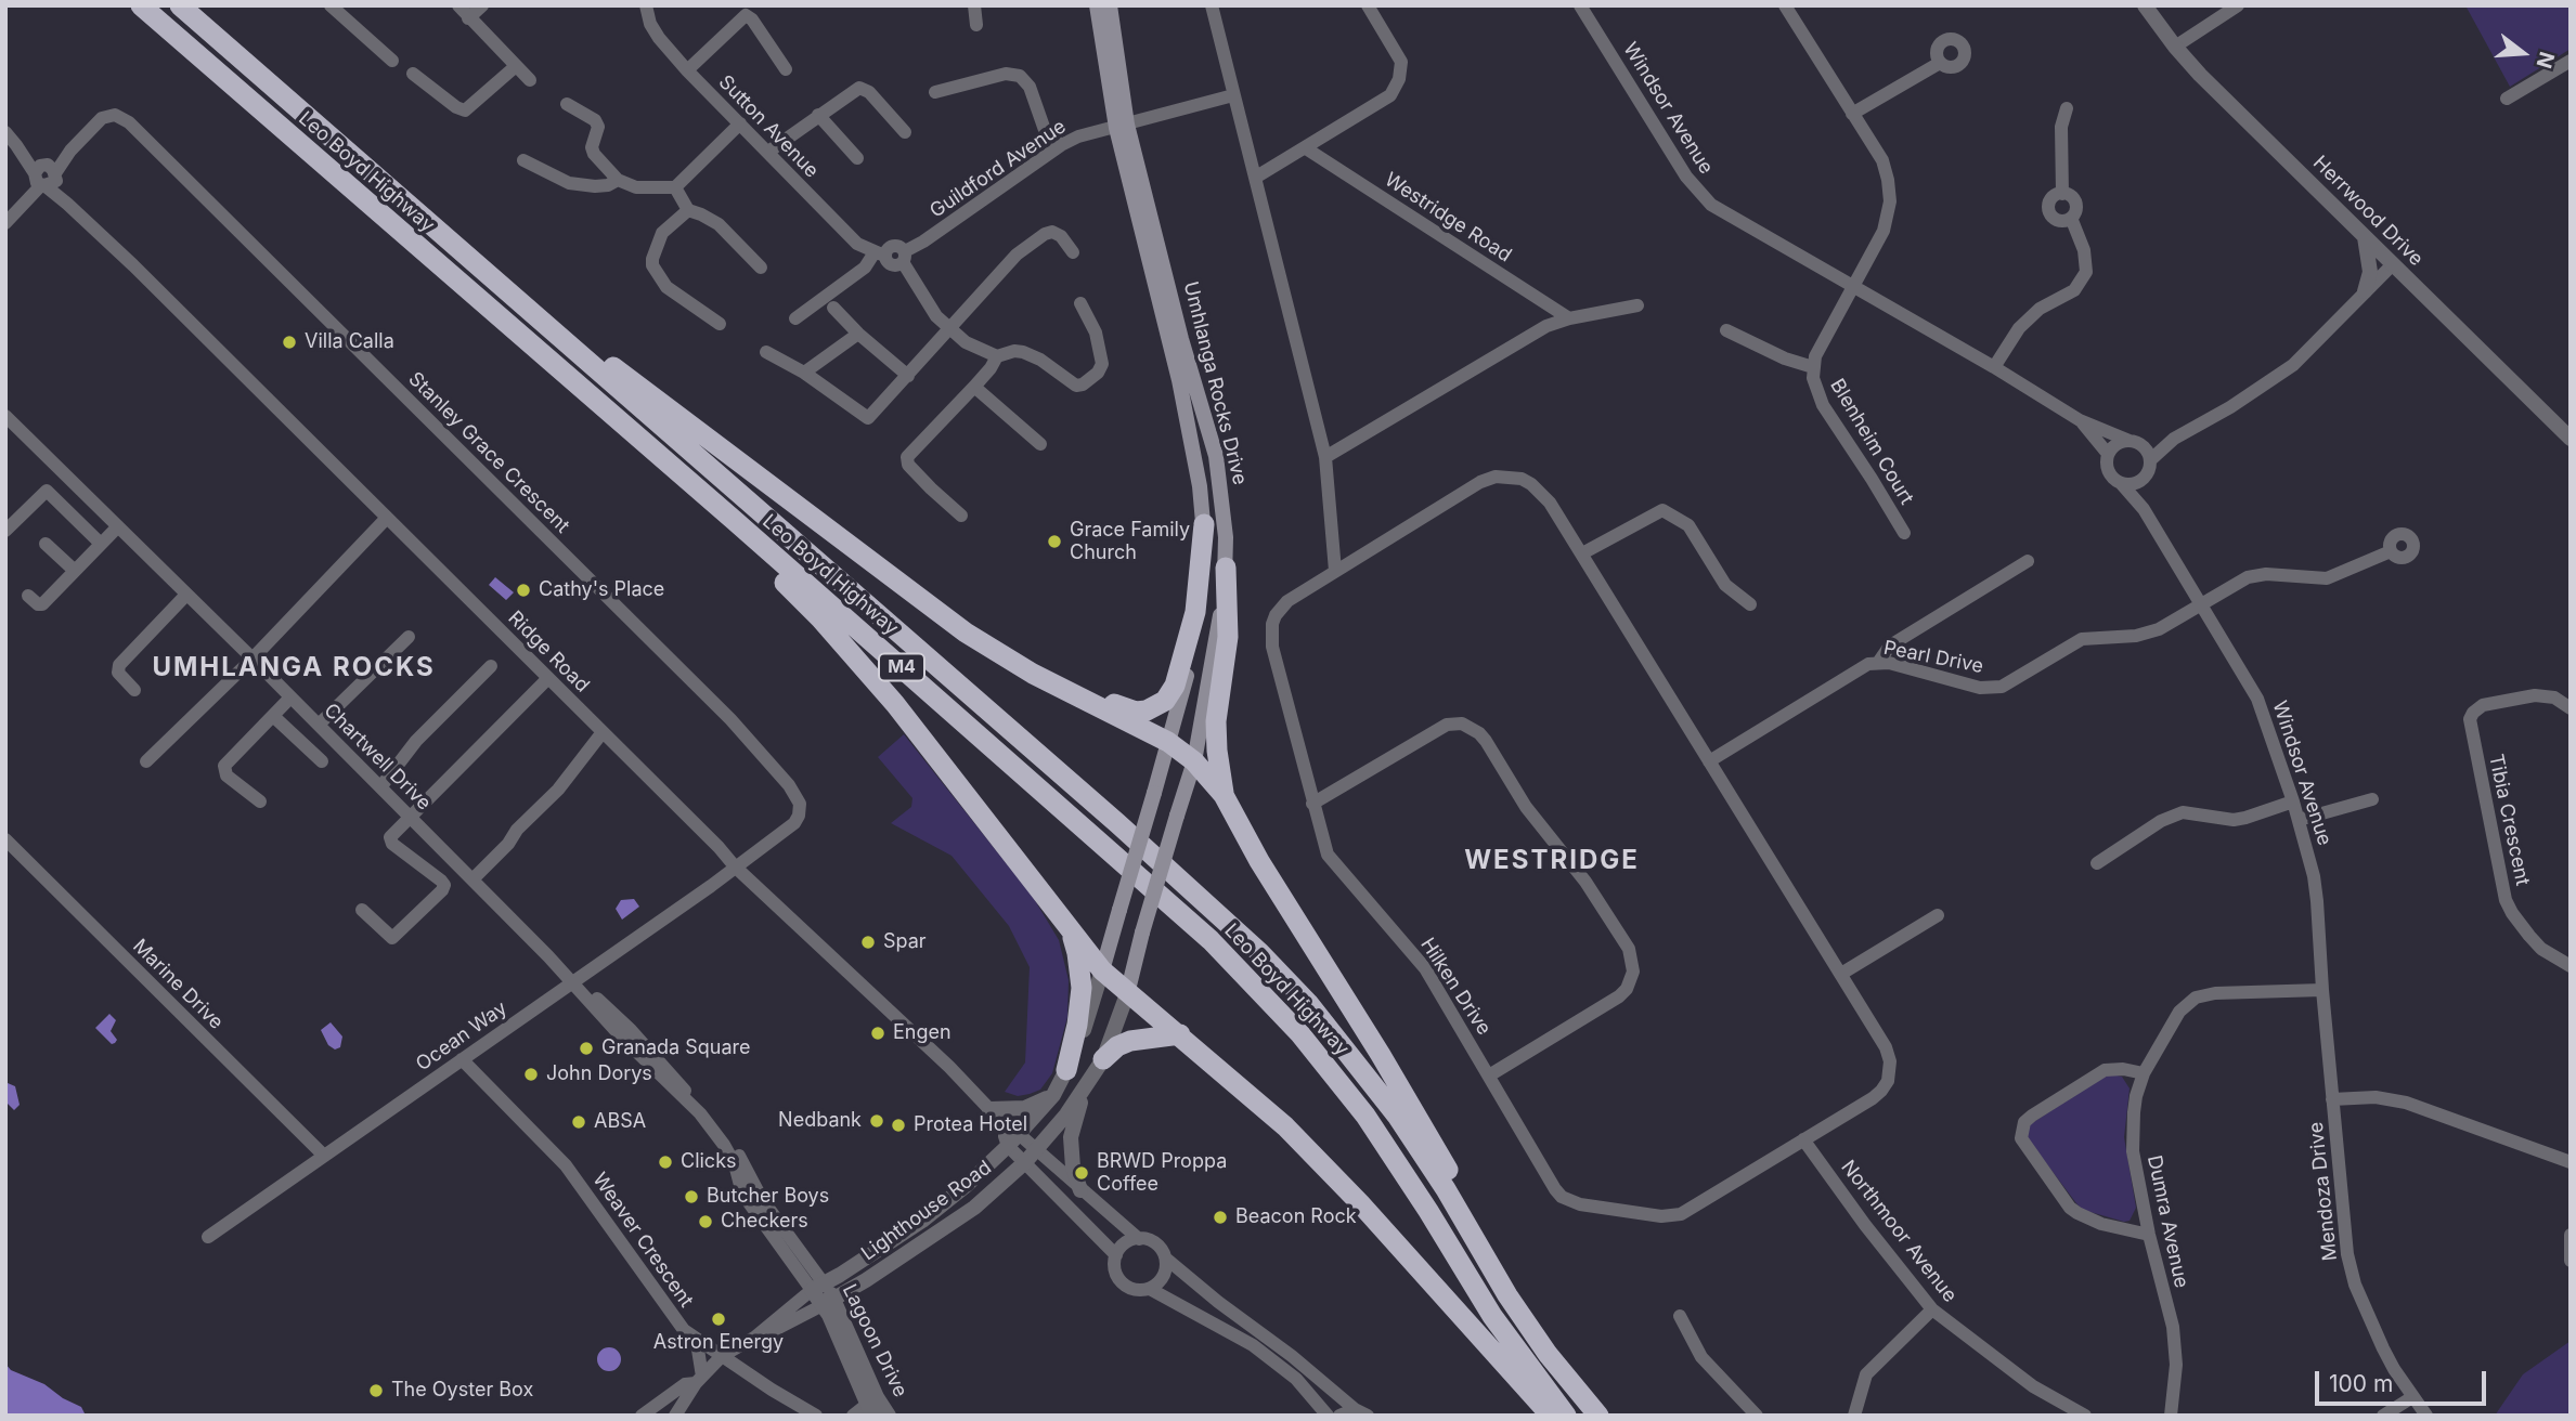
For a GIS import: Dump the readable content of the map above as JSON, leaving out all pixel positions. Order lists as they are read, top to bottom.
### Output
{
  "streets": {
    "highway": ["Leo Boyd Highway", "M4"],
    "main road": ["Umhlanga Rocks Drive"],
    "street": [
      "Windsor Avenue",
      "Sutton Avenue",
      "Guildford Avenue",
      "Herrwood Drive",
      "Westridge Road",
      "Blenheim Court",
      "Stanley Grace Crescent",
      "Ridge Road",
      "Pearl Drive",
      "Chartwell Drive",
      "Tibia Crescent",
      "Marine Drive",
      "Hilken Drive",
      "Ocean Way",
      "Mendoza Drive",
      "Lighthouse Road",
      "Dumra Avenue",
      "Northmoor Avenue",
      "Weaver Crescent",
      "Lagoon Drive"
    ]
  },
  "crossings": [
    ["Windsor Avenue", "Blenheim Court"],
    ["Windsor Avenue", "Pearl Drive"],
    ["Windsor Avenue", "Mendoza Drive"],
    ["Windsor Avenue", "Dumra Avenue"],
    ["Sutton Avenue", "Guildford Avenue"],
    ["Guildford Avenue", "Umhlanga Rocks Drive"],
    ["Umhlanga Rocks Drive", "Lighthouse Road"],
    ["Stanley Grace Crescent", "Ridge Road"],
    ["Stanley Grace Crescent", "Ocean Way"],
    ["Ridge Road", "Ocean Way"],
    ["Ridge Road", "Lighthouse Road"],
    ["Pearl Drive", "Hilken Drive"],
    ["Chartwell Drive", "Ocean Way"],
    ["Chartwell Drive", "Lighthouse Road"],
    ["Chartwell Drive", "Lagoon Drive"],
    ["Marine Drive", "Ocean Way"],
    ["Hilken Drive", "Northmoor Avenue"],
    ["Ocean Way", "Weaver Crescent"],
    ["Mendoza Drive", "Dumra Avenue"],
    ["Lighthouse Road", "Weaver Crescent"],
    ["Lighthouse Road", "Lagoon Drive"]
  ],
  "districts": ["UMHLANGA ROCKS", "WESTRIDGE"],
  "places": [
    "Villa Calla",
    "Grace Family Church",
    "Cathy's Place",
    "Spar",
    "Engen",
    "Granada Square",
    "John Dorys",
    "Nedbank",
    "ABSA",
    "Protea Hotel",
    "Clicks",
    "BRWD Proppa Coffee",
    "Butcher Boys",
    "Beacon Rock",
    "Checkers",
    "Astron Energy",
    "The Oyster Box"
  ],
  "scale_bar": "100 m",
  "north": "right"
}
